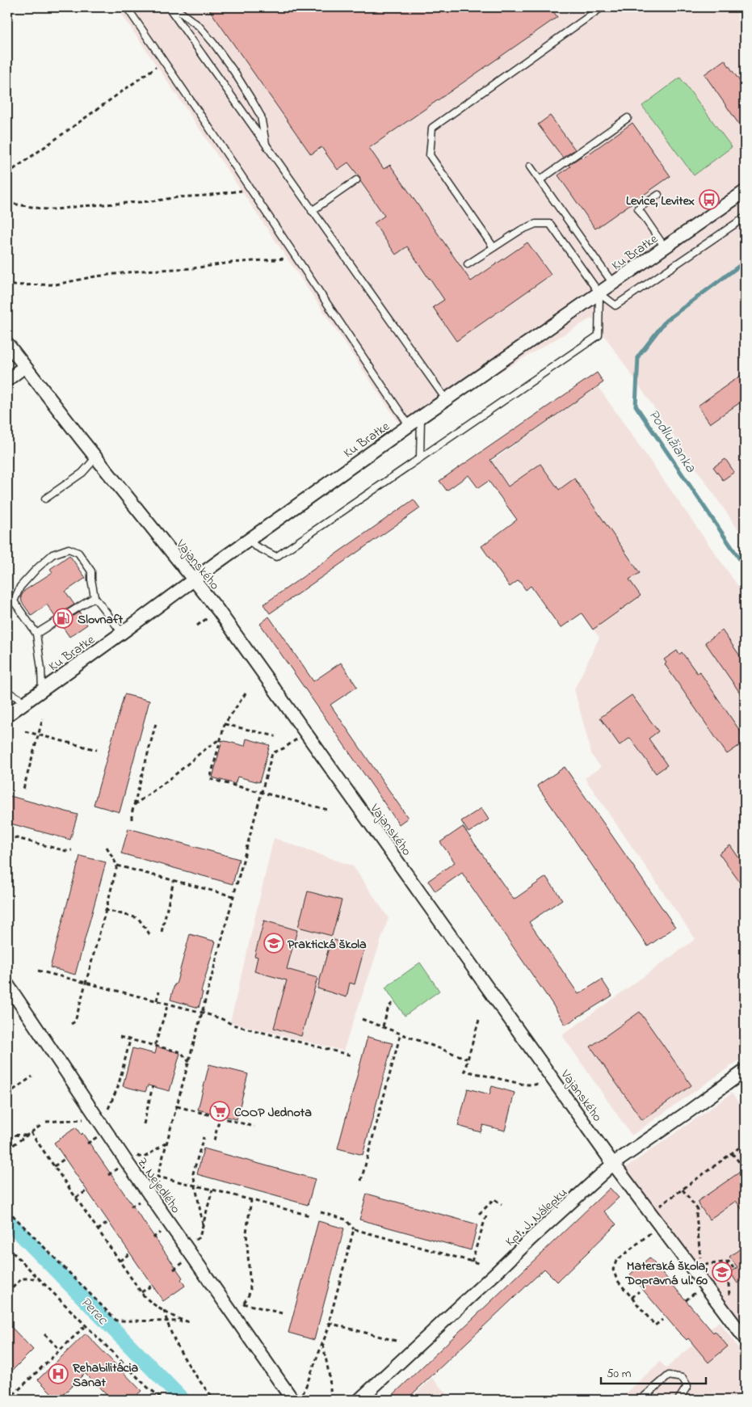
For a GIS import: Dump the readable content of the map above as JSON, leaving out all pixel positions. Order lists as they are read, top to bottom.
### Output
{
  "streets": {
    "street": [
      "Ku Bratke",
      "Vajanského",
      "Z. Nejedlého",
      "Kpt. J. Nálepku"
    ]
  },
  "crossings": [
    ["Ku Bratke", "Vajanského"],
    ["Vajanského", "Kpt. J. Nálepku"]
  ],
  "water": ["Podlužianka", "Perec"],
  "places": {
    "bus stop": ["Levice, Levitex"],
    "fuel station": ["Slovnaft"],
    "school or university": ["Praktická škola", "Materská škola, Dopravná ul. 60"],
    "supermarket": ["COOP Jednota"],
    "hospital": ["Rehabilitácia Sanat"]
  },
  "scale_bar": "50 m"
}
